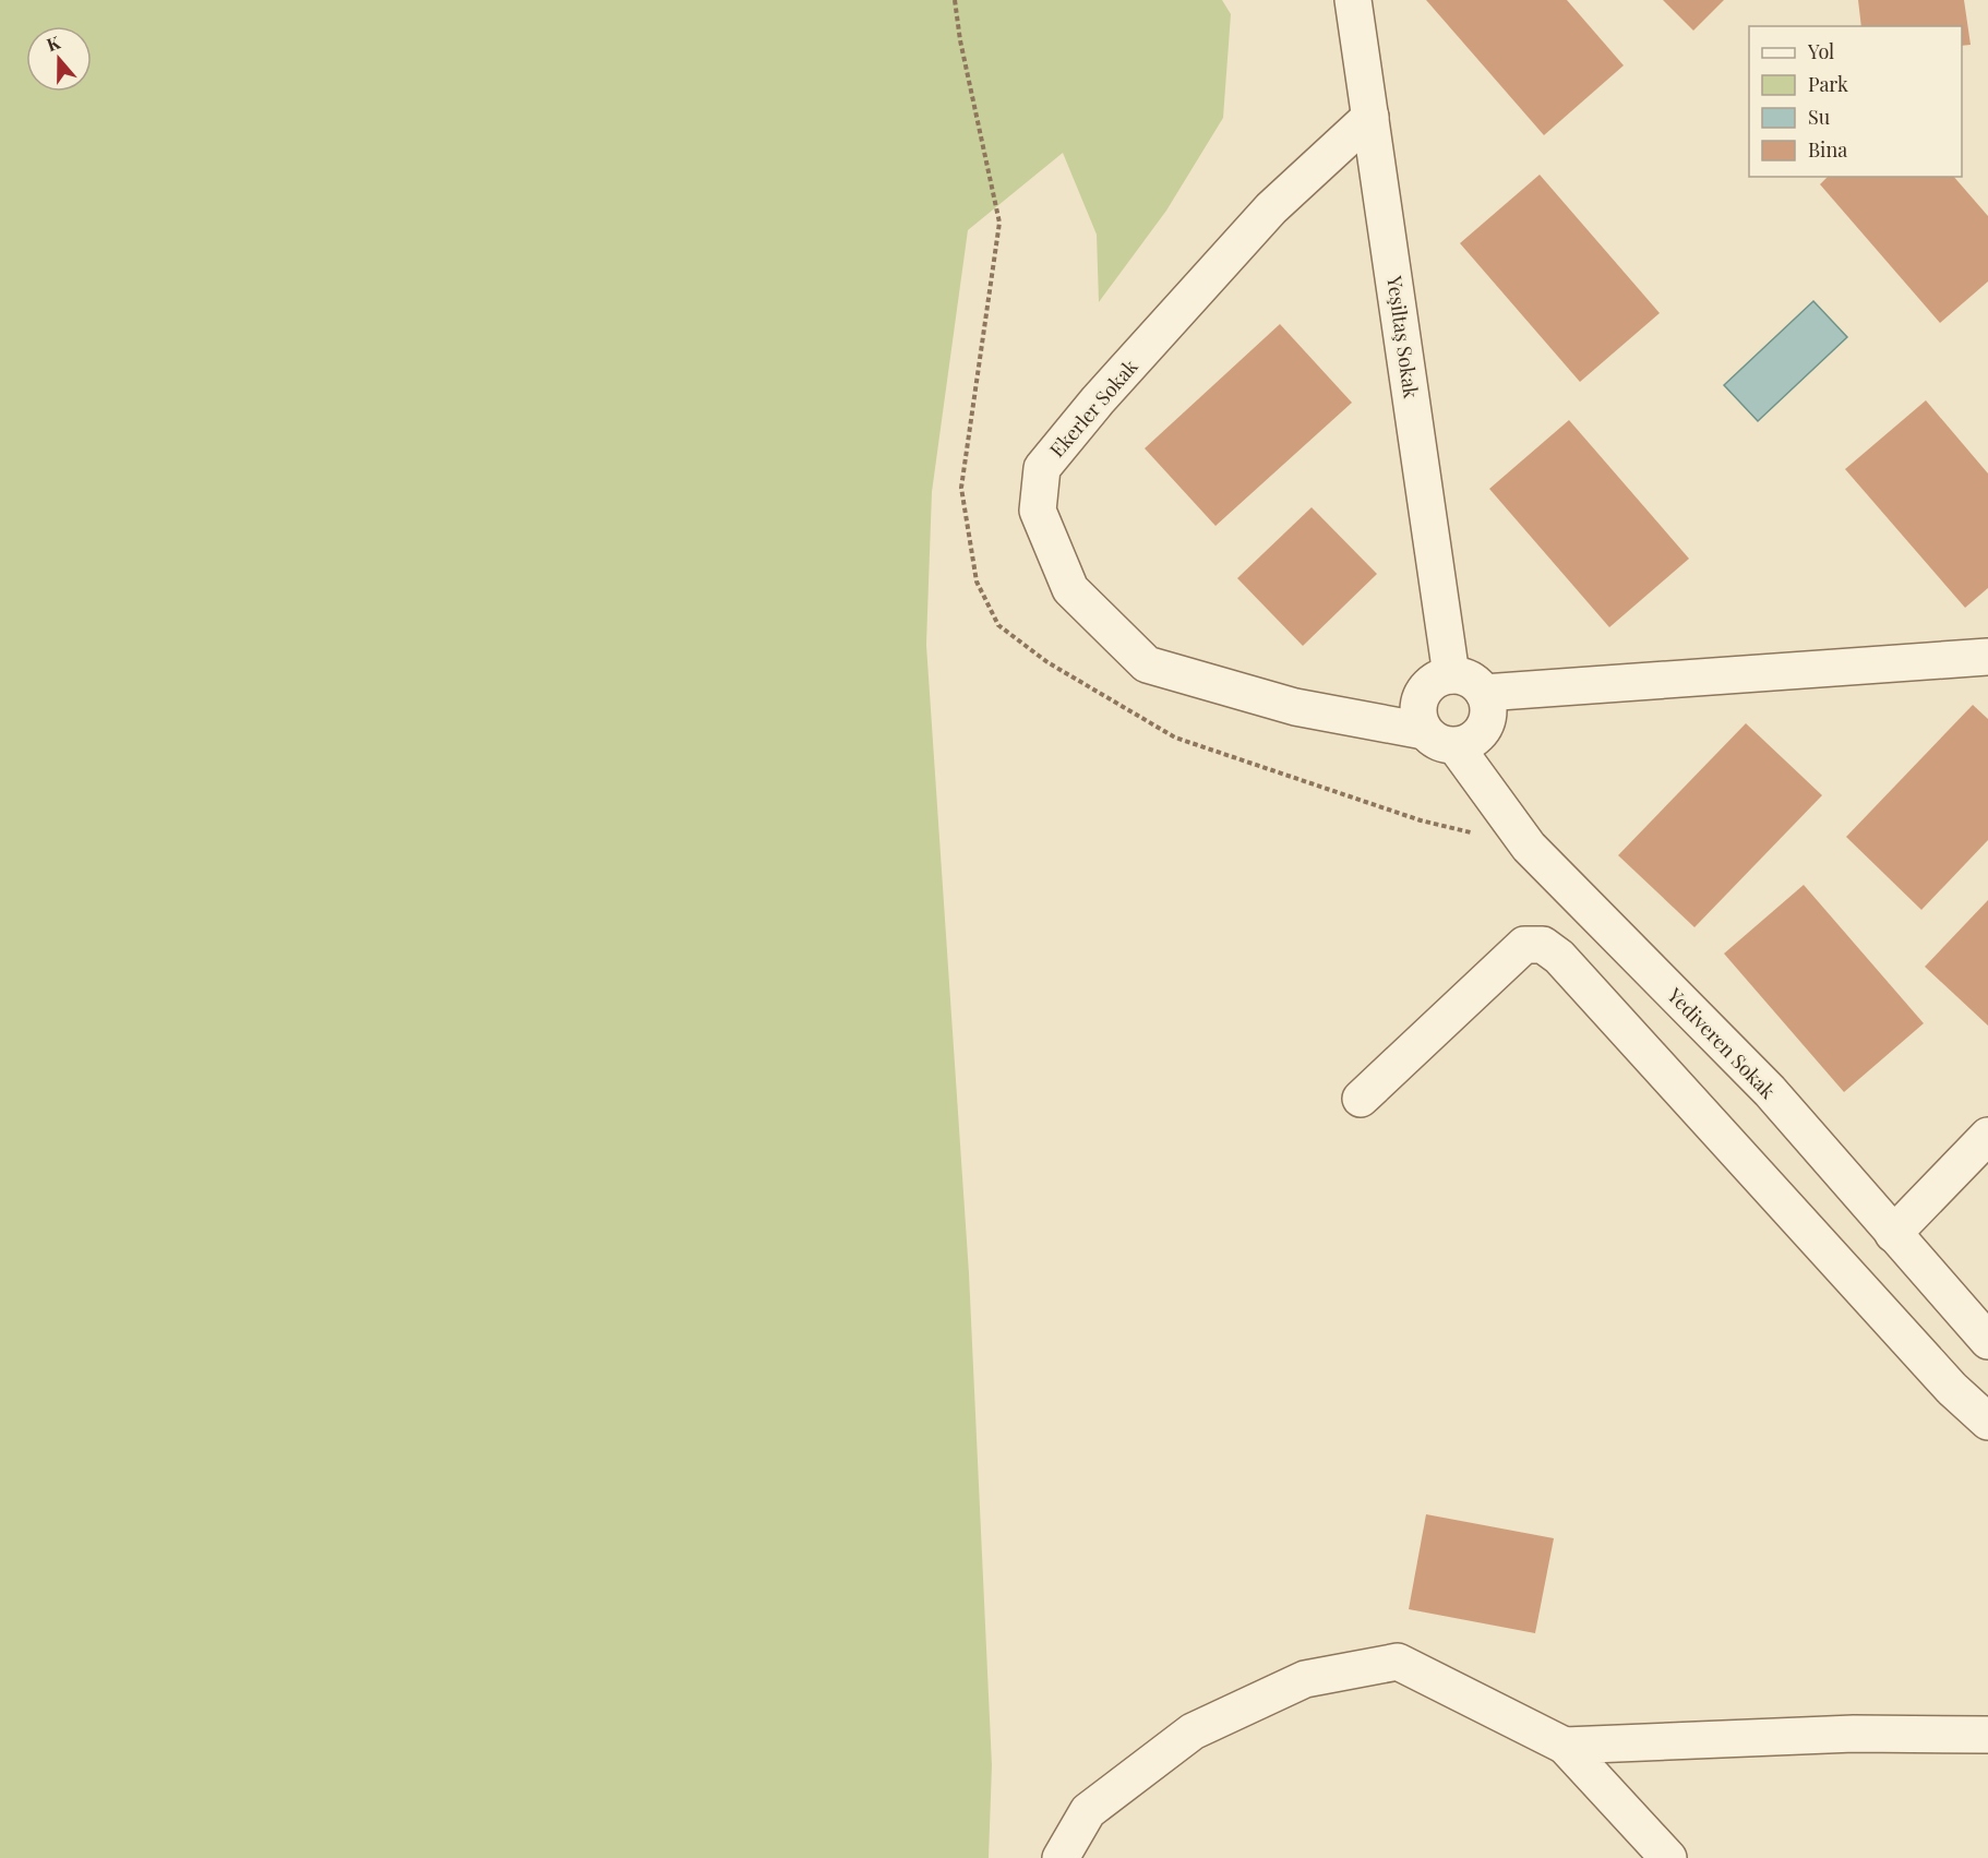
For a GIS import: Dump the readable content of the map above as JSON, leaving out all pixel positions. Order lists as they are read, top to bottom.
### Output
{
  "streets": {
    "street": ["Yeşiltaş Sokak", "Ekerler Sokak", "Yediveren Sokak"]
  },
  "crossings": [
    ["Yeşiltaş Sokak", "Ekerler Sokak"],
    ["Yeşiltaş Sokak", "Yediveren Sokak"],
    ["Ekerler Sokak", "Yediveren Sokak"]
  ],
  "legend": [
    "Yol",
    "Park",
    "Su",
    "Bina"
  ],
  "north": "top"
}
